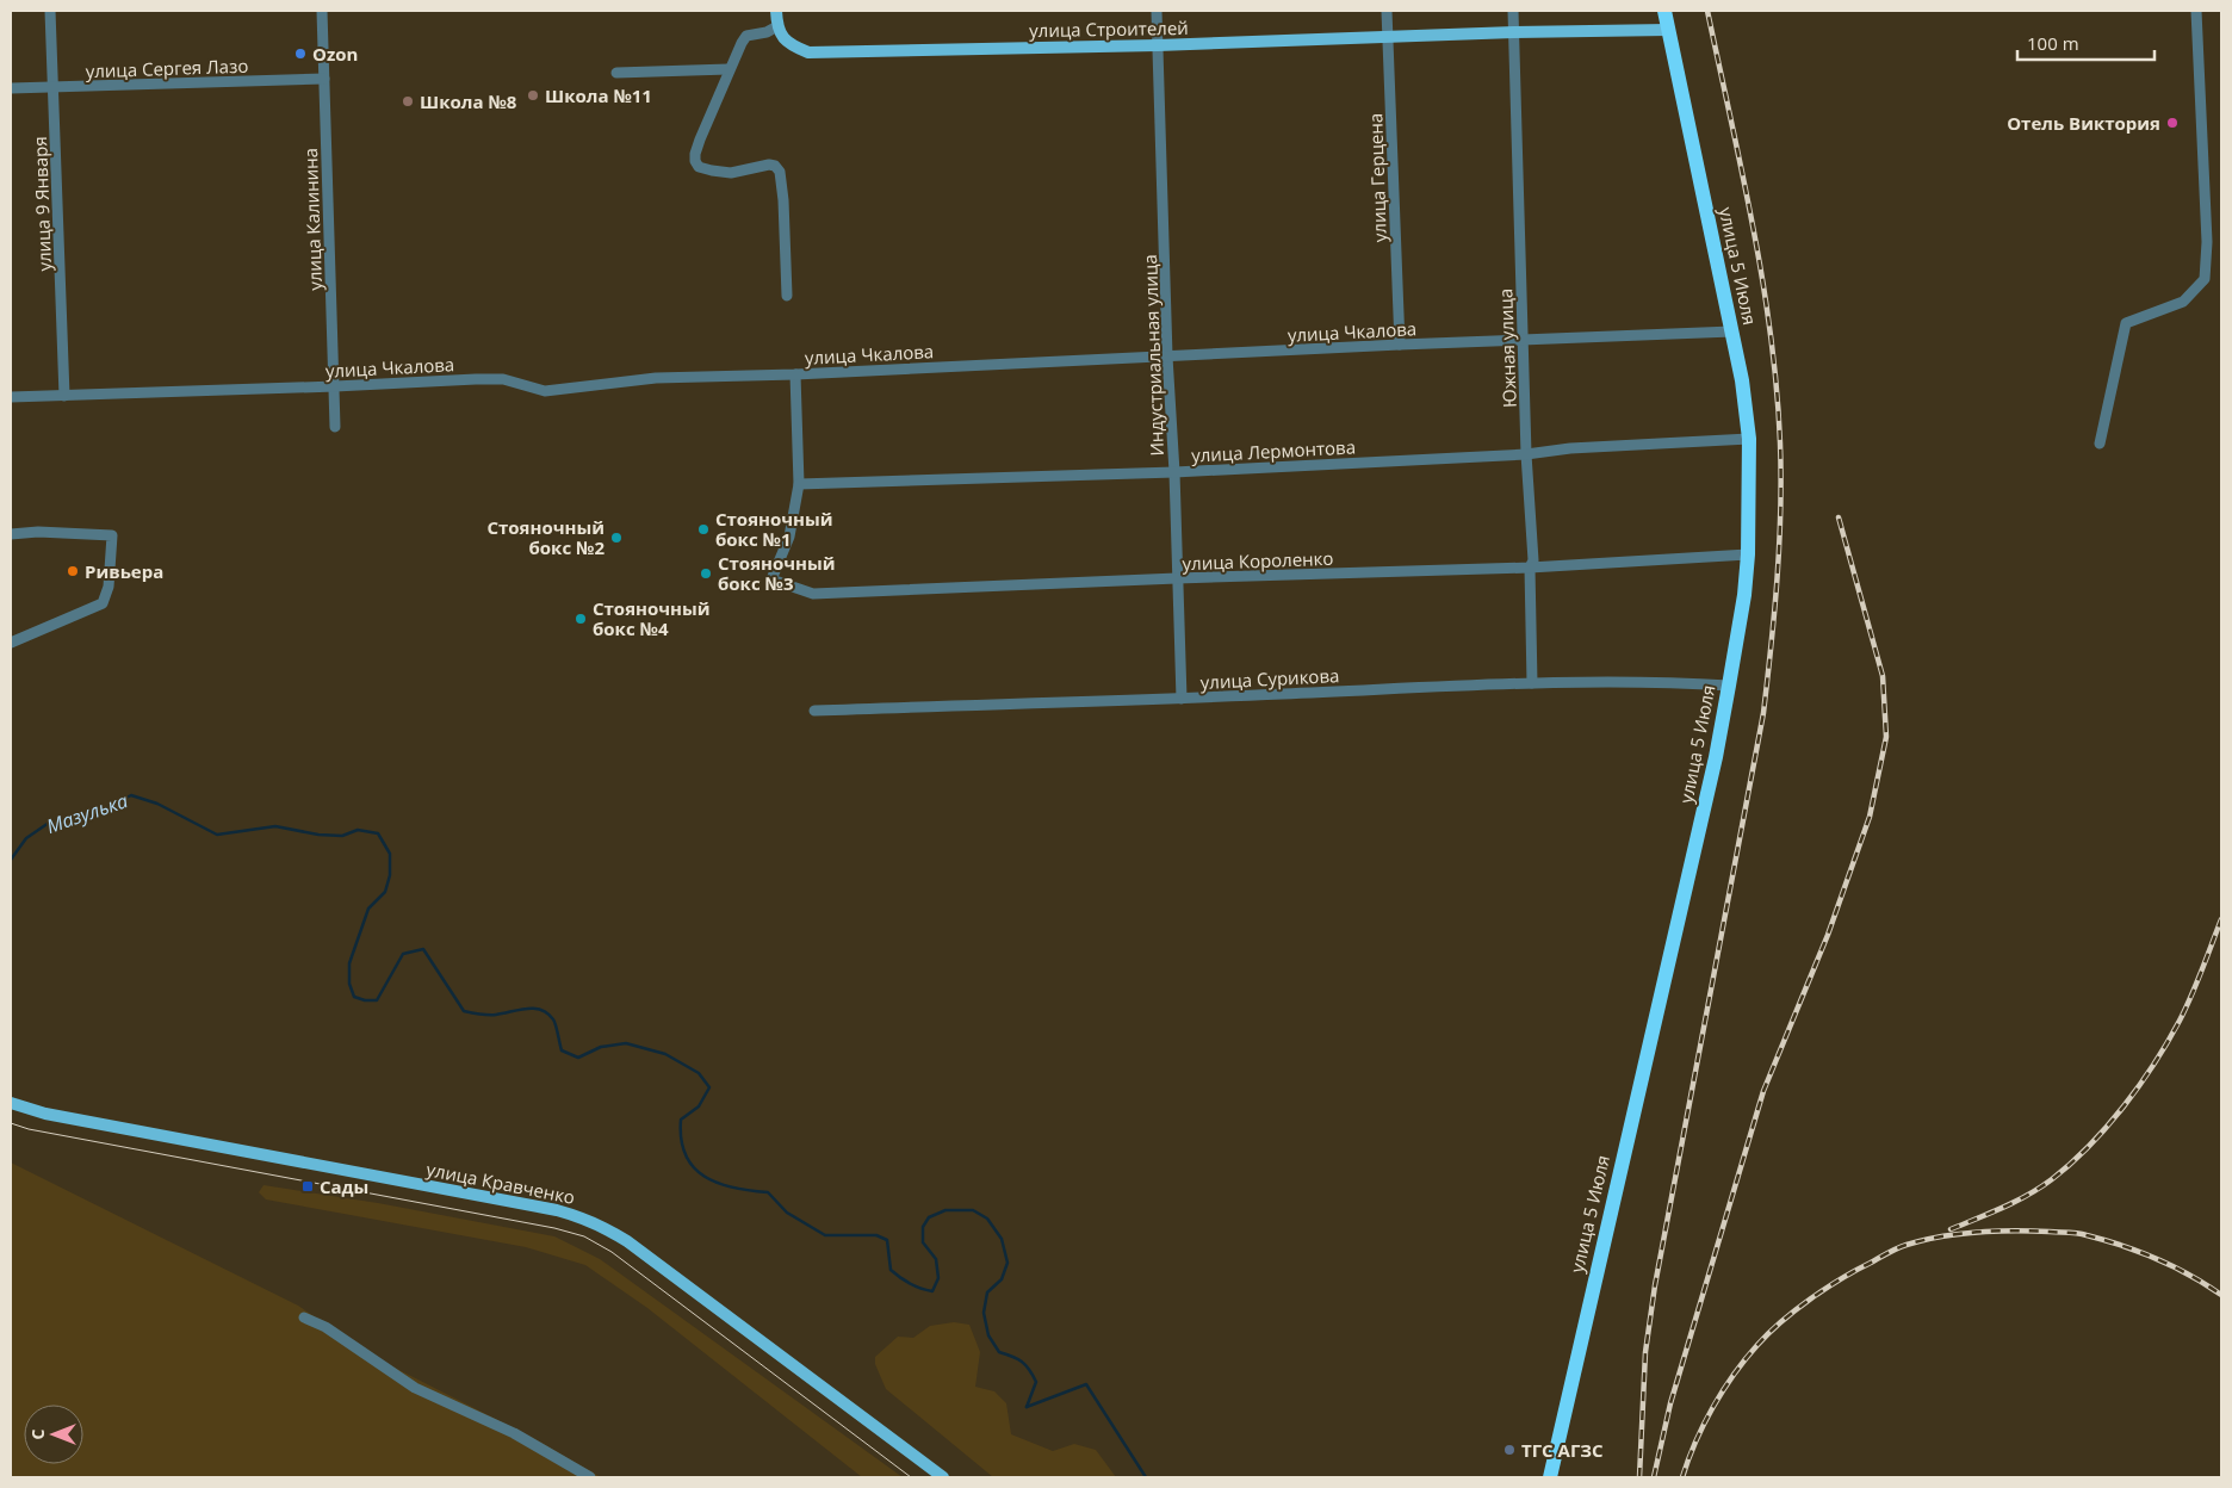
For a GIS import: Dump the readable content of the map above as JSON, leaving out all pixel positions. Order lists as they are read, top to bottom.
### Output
{
  "streets": {
    "highway": ["улица 5 Июля"],
    "main road": ["улица Строителей", "улица Кравченко"],
    "street": [
      "улица Сергея Лазо",
      "улица Герцена",
      "улица 9 Января",
      "улица Калинина",
      "улица Чкалова",
      "Южная улица",
      "Индустриальная улица",
      "улица Лермонтова",
      "улица Короленко",
      "улица Сурикова"
    ]
  },
  "crossings": [
    ["улица Строителей", "улица Герцена"],
    ["улица Строителей", "улица 5 Июля"],
    ["улица Строителей", "Южная улица"],
    ["улица Строителей", "Индустриальная улица"],
    ["улица Сергея Лазо", "улица 9 Января"],
    ["улица Сергея Лазо", "улица Калинина"],
    ["улица Герцена", "улица Чкалова"],
    ["улица 9 Января", "улица Чкалова"],
    ["улица Калинина", "улица Чкалова"],
    ["улица 5 Июля", "улица Чкалова"],
    ["улица 5 Июля", "улица Лермонтова"],
    ["улица 5 Июля", "улица Короленко"],
    ["улица 5 Июля", "улица Сурикова"],
    ["улица Чкалова", "Южная улица"],
    ["улица Чкалова", "Индустриальная улица"],
    ["Южная улица", "улица Лермонтова"],
    ["Южная улица", "улица Короленко"],
    ["Южная улица", "улица Сурикова"],
    ["Индустриальная улица", "улица Лермонтова"],
    ["Индустриальная улица", "улица Короленко"],
    ["Индустриальная улица", "улица Сурикова"],
    ["улица Лермонтова", "улица Короленко"]
  ],
  "water": ["Мазулька"],
  "places": {
    "other": [
      "Ozon",
      "Школа №11",
      "Школа №8",
      "Отель Виктория",
      "Стояночный бокс №1",
      "Стояночный бокс №2",
      "Ривьера",
      "Стояночный бокс №3",
      "Стояночный бокс №4",
      "ТГС АГЗС"
    ],
    "transit": ["Сады"]
  },
  "scale_bar": "100 m",
  "north": "left"
}
